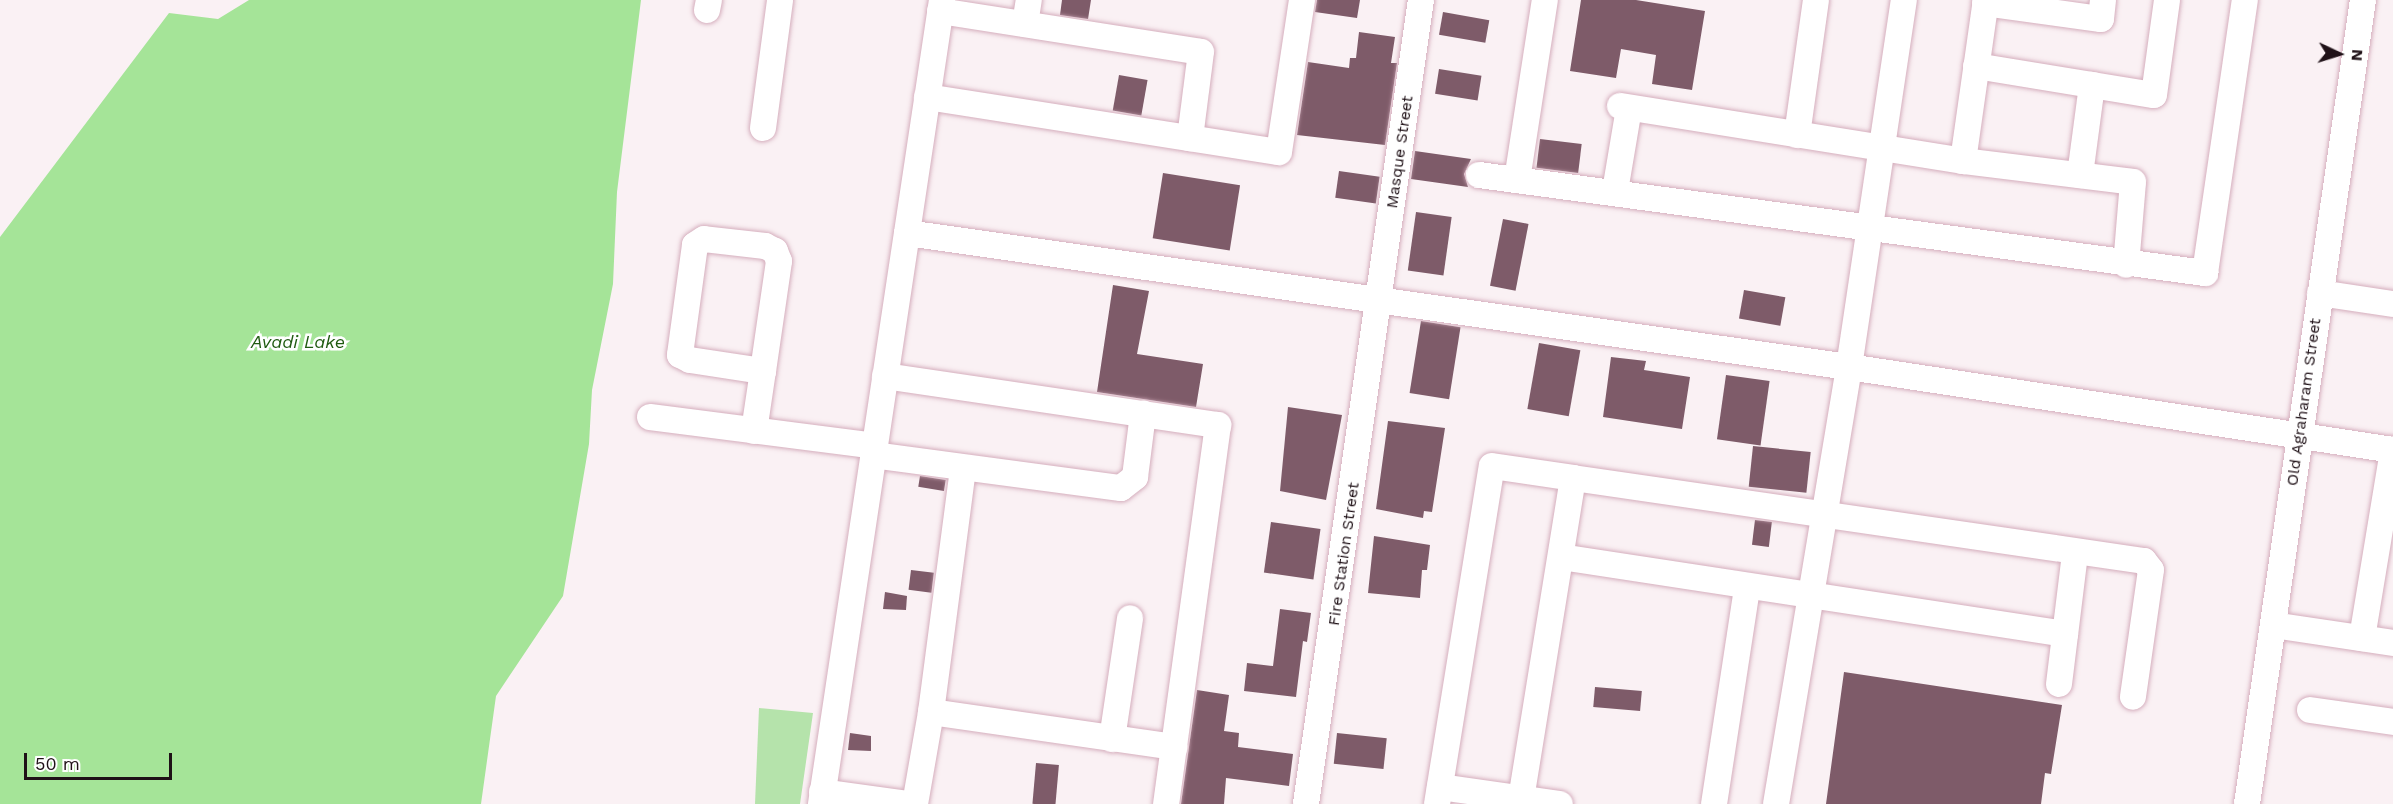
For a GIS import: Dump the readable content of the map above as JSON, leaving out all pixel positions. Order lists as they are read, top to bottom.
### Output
{
  "streets": {
    "street": ["Masque Street", "Old Agraharam Street", "Fire Station Street"]
  },
  "crossings": [
    ["Masque Street", "Fire Station Street"]
  ],
  "water": ["Avadi Lake"],
  "scale_bar": "50 m",
  "north": "right"
}
